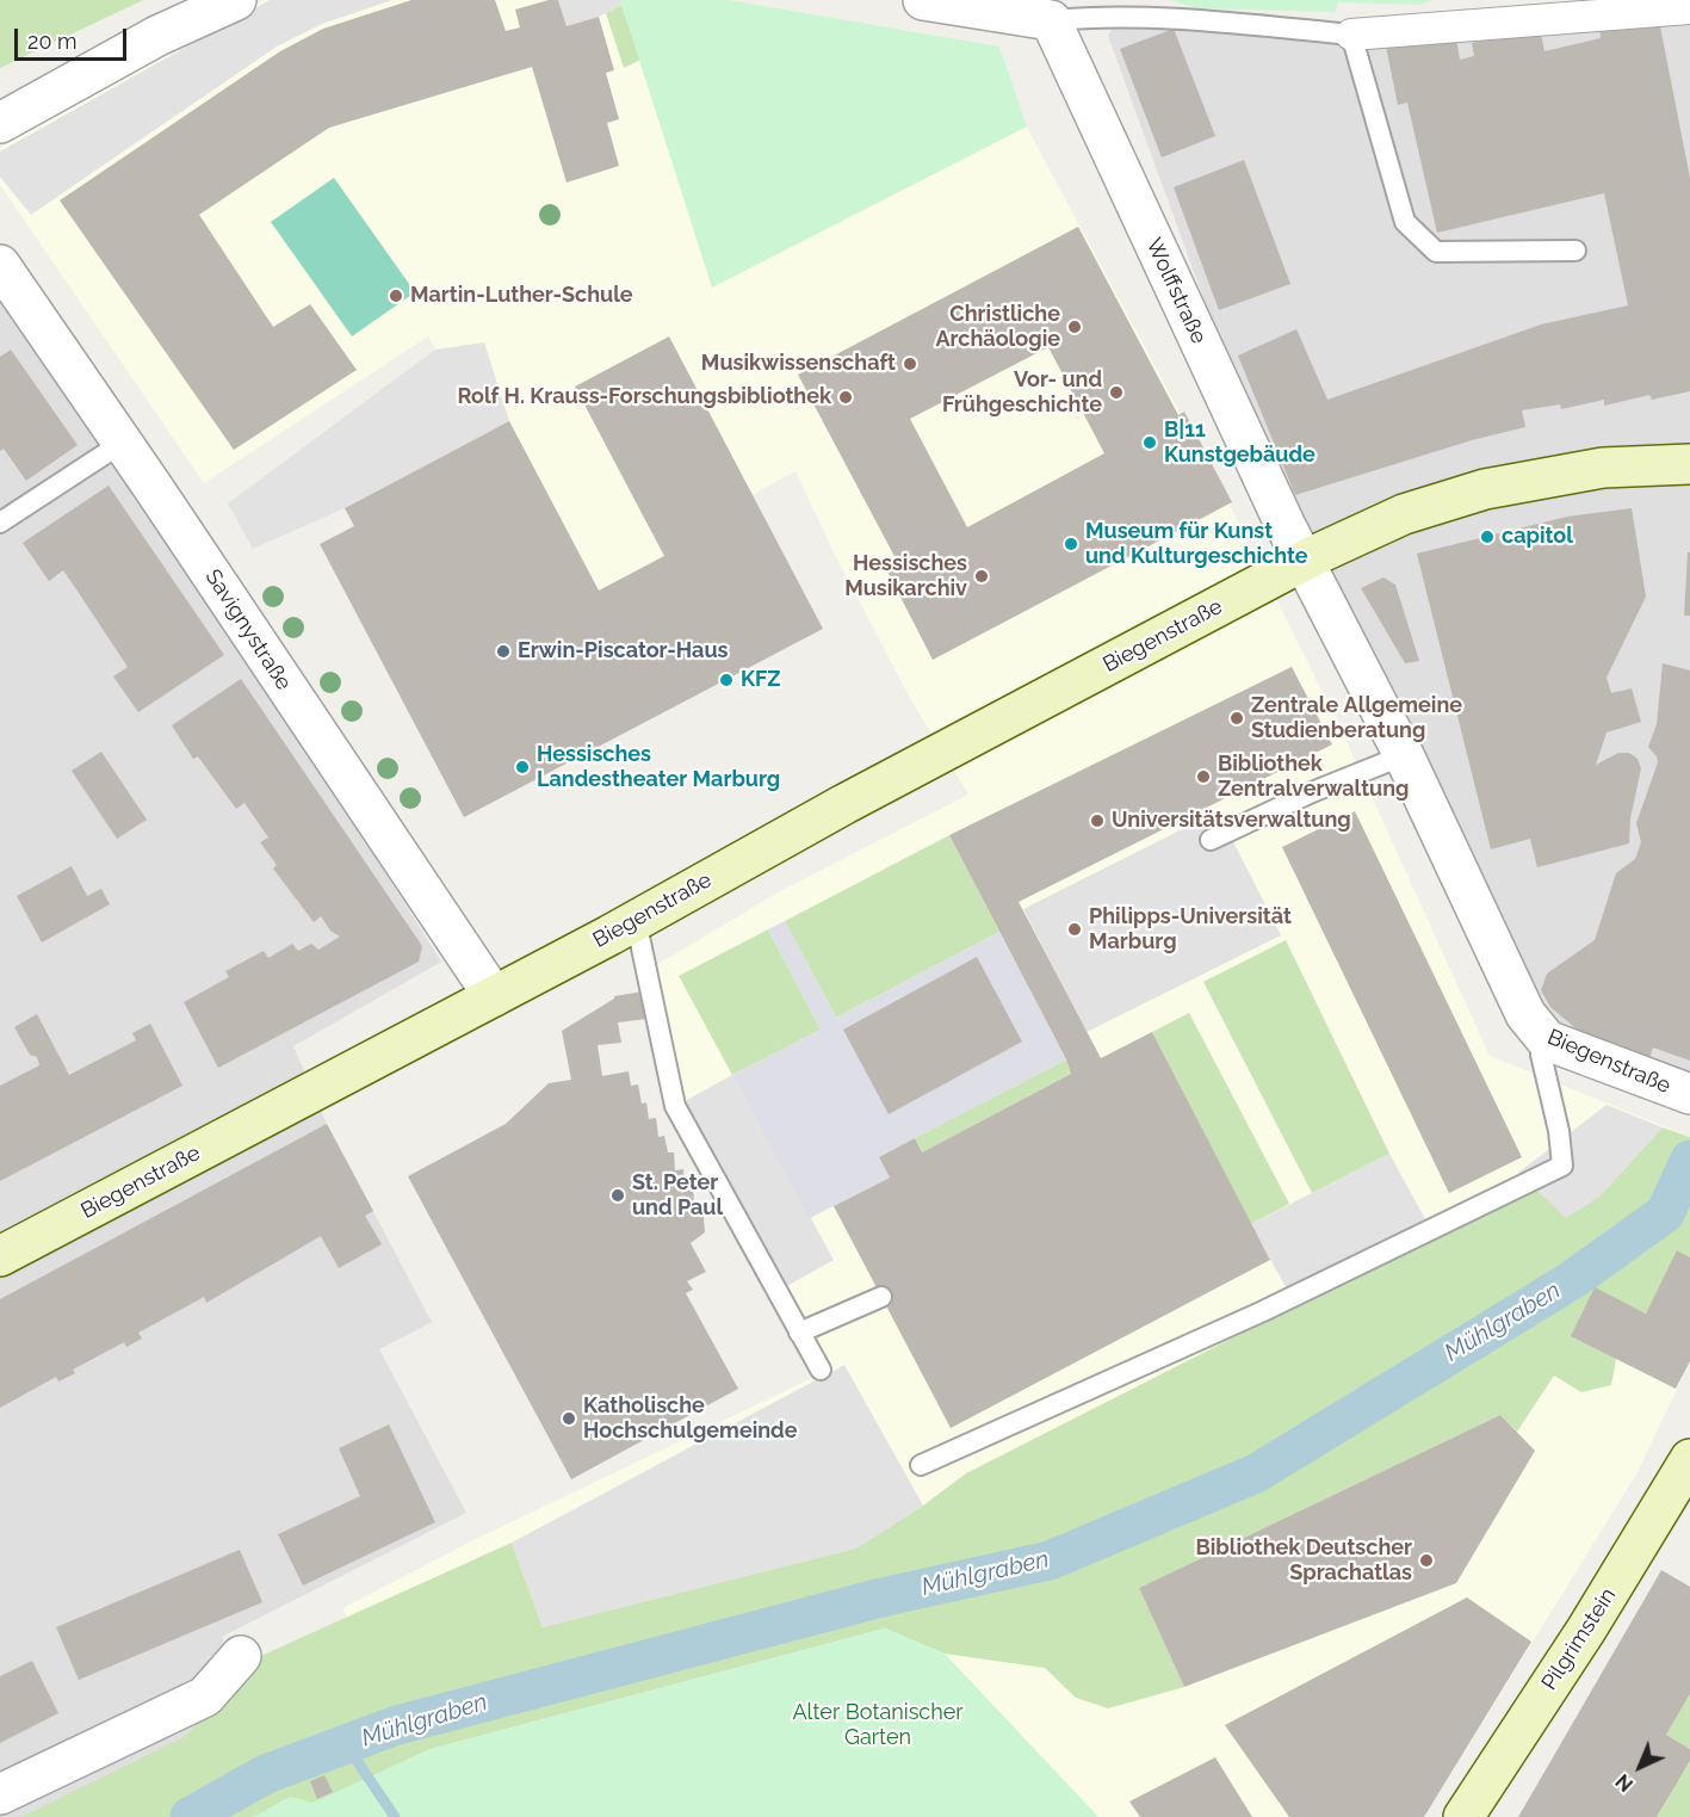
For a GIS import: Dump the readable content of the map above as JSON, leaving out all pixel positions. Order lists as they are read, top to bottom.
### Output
{
  "streets": {
    "main road": ["Biegenstraße", "Pilgrimstein"],
    "street": ["Wolffstraße", "Savignystraße"]
  },
  "crossings": [
    ["Wolffstraße", "Biegenstraße"],
    ["Savignystraße", "Biegenstraße"]
  ],
  "water": ["Mühlgraben"],
  "parks": ["Alter Botanischer Garten"],
  "places": [
    "Martin-Luther-Schule",
    "Christliche Archäologie",
    "Musikwissenschaft",
    "Vor- und Frühgeschichte",
    "Rolf H. Krauss-Forschungsbibliothek",
    "B|11 Kunstgebäude",
    "capitol",
    "Museum für Kunst und Kulturgeschichte",
    "Hessisches Musikarchiv",
    "Erwin-Piscator-Haus",
    "KFZ",
    "Zentrale Allgemeine Studienberatung",
    "Hessisches Landestheater Marburg",
    "Bibliothek Zentralverwaltung",
    "Universitätsverwaltung",
    "Philipps-Universität Marburg",
    "St. Peter und Paul",
    "Katholische Hochschulgemeinde",
    "Bibliothek Deutscher Sprachatlas"
  ],
  "scale_bar": "20 m",
  "north": "bottom left"
}
